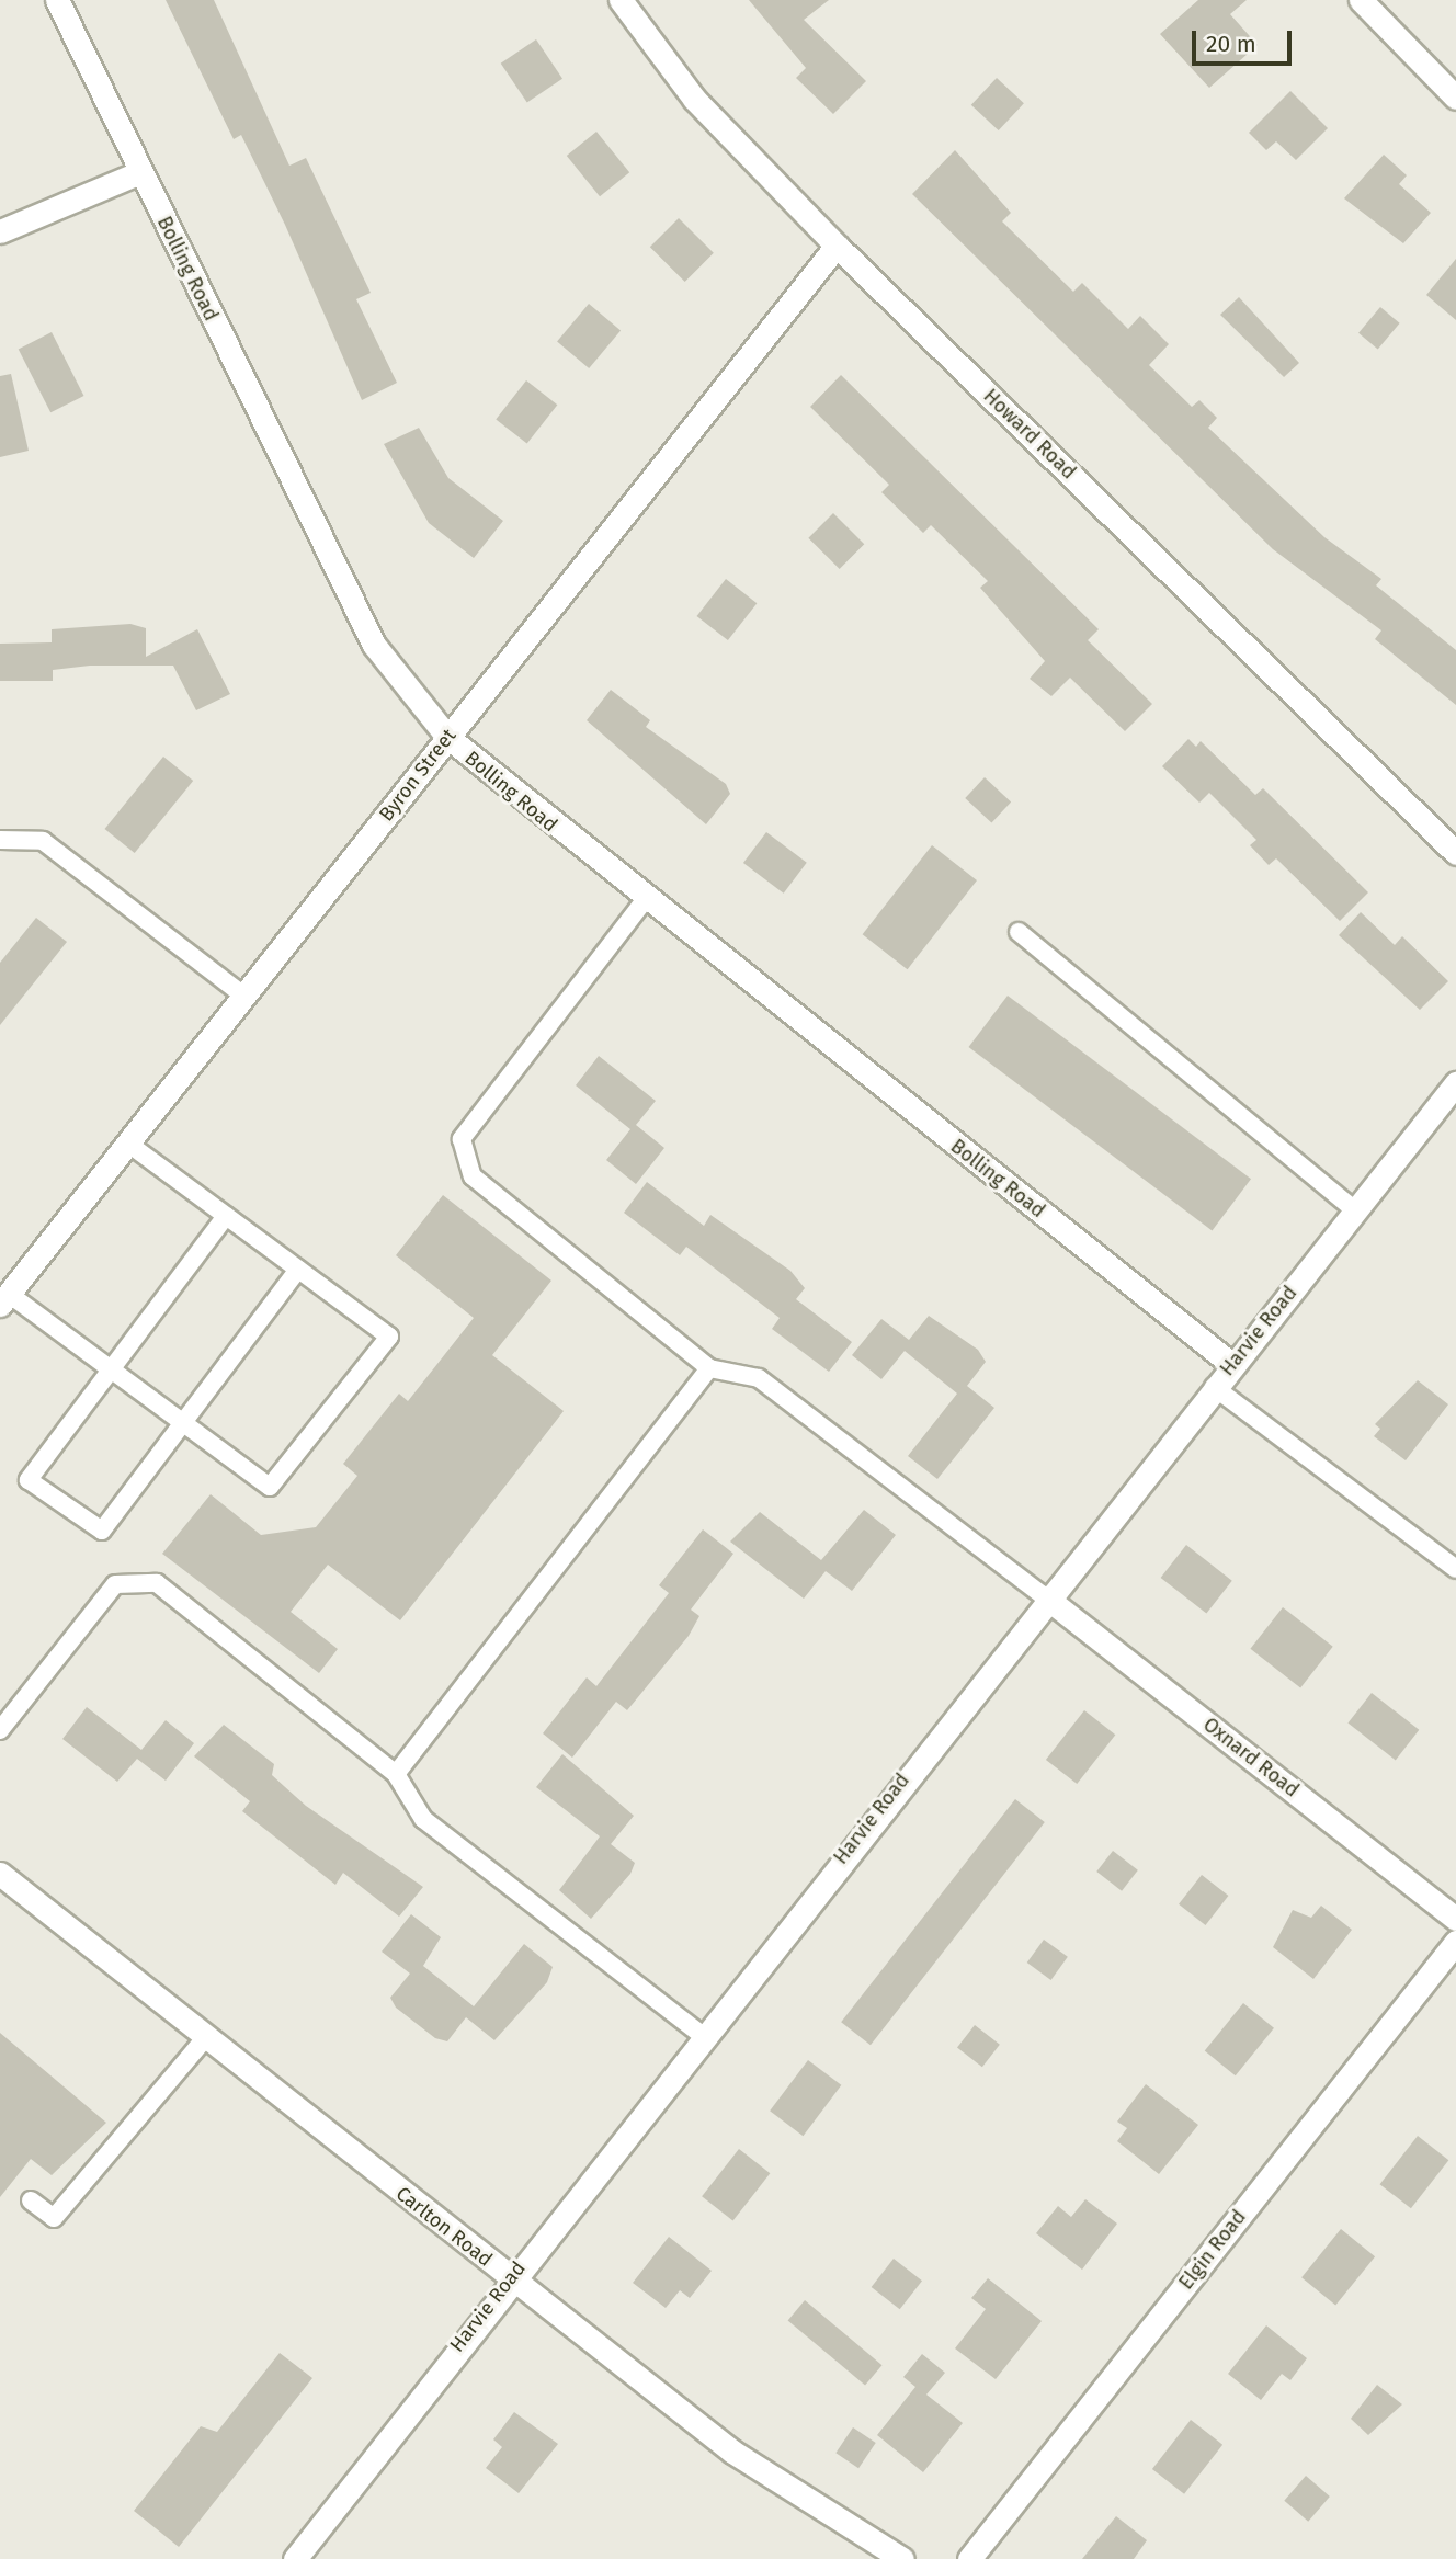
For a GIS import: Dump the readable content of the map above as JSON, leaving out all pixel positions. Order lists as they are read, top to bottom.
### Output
{
  "streets": {
    "street": [
      "Bolling Road",
      "Howard Road",
      "Byron Street",
      "Harvie Road",
      "Oxnard Road",
      "Carlton Road",
      "Elgin Road"
    ]
  },
  "crossings": [
    ["Bolling Road", "Byron Street"],
    ["Bolling Road", "Harvie Road"],
    ["Howard Road", "Byron Street"],
    ["Harvie Road", "Oxnard Road"],
    ["Harvie Road", "Carlton Road"]
  ],
  "scale_bar": "20 m"
}
